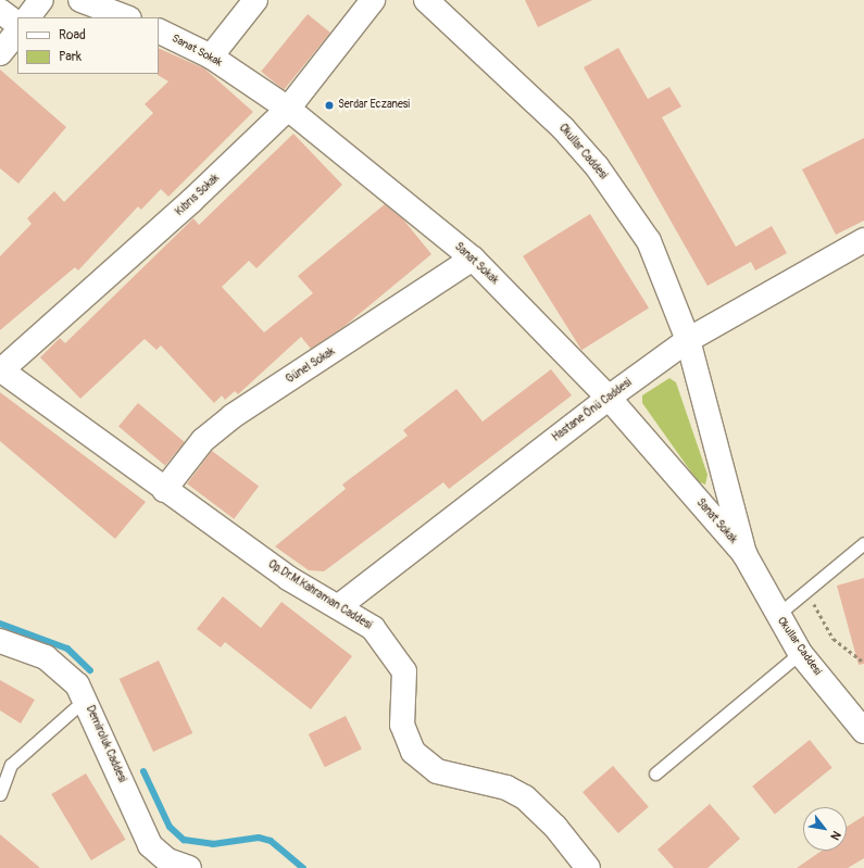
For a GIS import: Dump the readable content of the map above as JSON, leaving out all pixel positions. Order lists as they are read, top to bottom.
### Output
{
  "streets": {
    "street": [
      "Sanat Sokak",
      "Okullar Caddesi",
      "Kıbrıs Sokak",
      "Günel Sokak",
      "Hastane Önü Caddesi",
      "Op.Dr.M.Kahraman Caddesi",
      "Demiroluk Caddesi"
    ]
  },
  "crossings": [
    ["Sanat Sokak", "Okullar Caddesi"],
    ["Sanat Sokak", "Kıbrıs Sokak"],
    ["Sanat Sokak", "Günel Sokak"],
    ["Sanat Sokak", "Hastane Önü Caddesi"],
    ["Okullar Caddesi", "Hastane Önü Caddesi"],
    ["Kıbrıs Sokak", "Op.Dr.M.Kahraman Caddesi"],
    ["Günel Sokak", "Op.Dr.M.Kahraman Caddesi"],
    ["Hastane Önü Caddesi", "Op.Dr.M.Kahraman Caddesi"]
  ],
  "places": ["Serdar Eczanesi"],
  "legend": ["Road", "Park"],
  "north": "bottom right"
}
